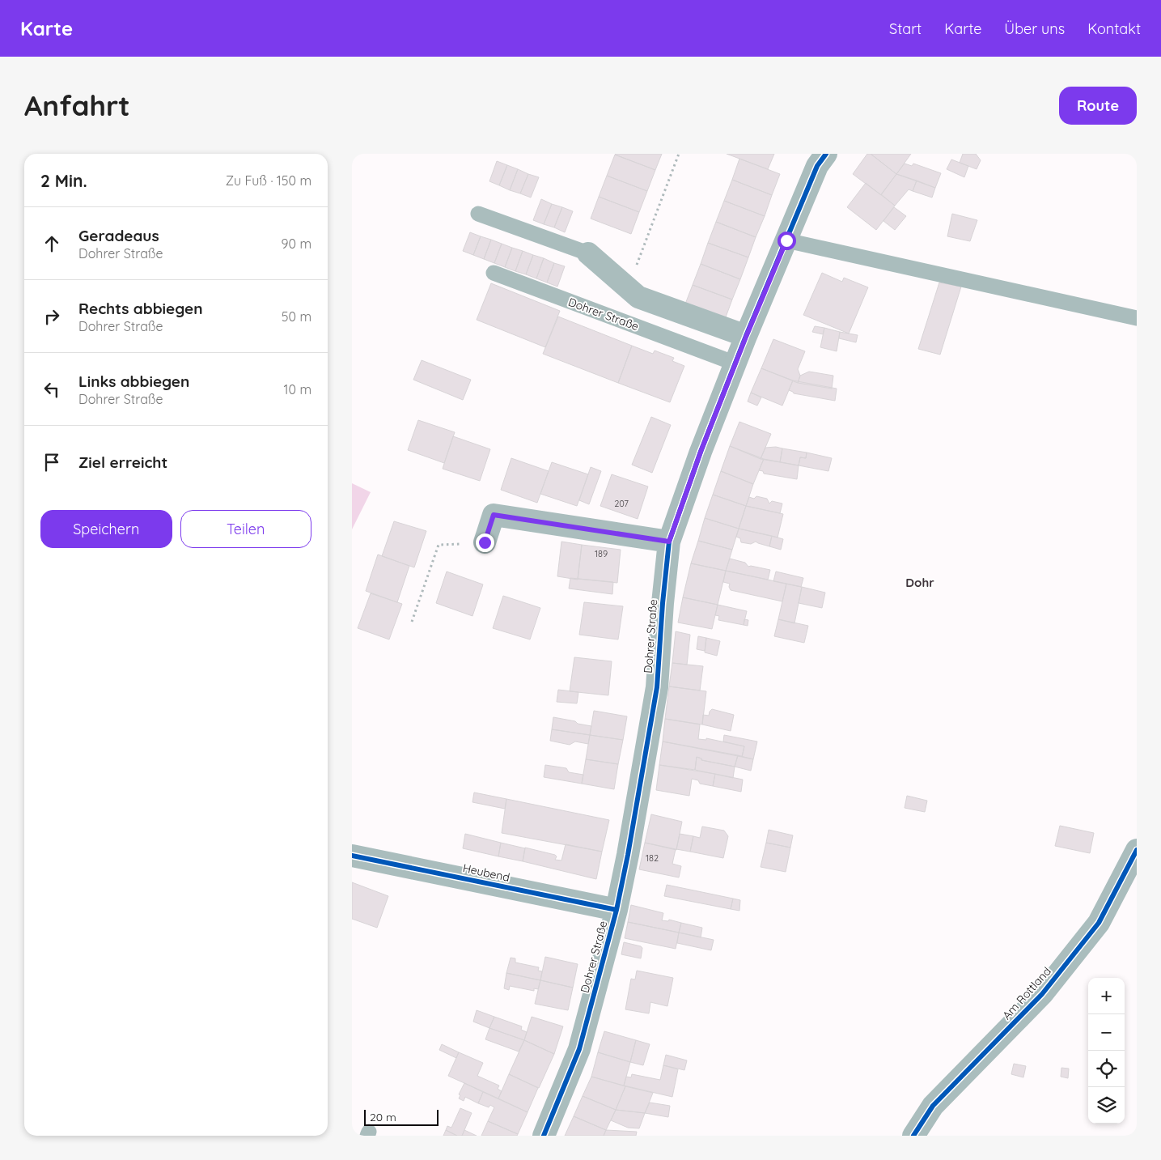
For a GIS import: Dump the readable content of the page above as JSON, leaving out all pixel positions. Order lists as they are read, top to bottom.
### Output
{
  "streets": {
    "street": ["Dohrer Straße", "Heubend", "Am Rottland"]
  },
  "crossings": [
    ["Dohrer Straße", "Heubend"]
  ],
  "districts": ["Dohr"],
  "house_numbers": ["207", "189", "182"],
  "scale_bar": "20 m",
  "page": {
    "header": "Karte",
    "nav": [
      "Start",
      "Karte",
      "Über uns",
      "Kontakt"
    ],
    "buttons": [
      "Route",
      ["Speichern", "Teilen"]
    ],
    "title": "Anfahrt",
    "heading": ["2 Min.", "Zu Fuß · 150 m"],
    "list": [
      ["Geradeaus", "Dohrer Straße", "90 m"],
      ["Rechts abbiegen", "Dohrer Straße", "50 m"],
      ["Links abbiegen", "Dohrer Straße", "10 m"],
      "Ziel erreicht"
    ],
    "map_buttons": ["+", "−"],
    "scale": "20 m"
  }
}
